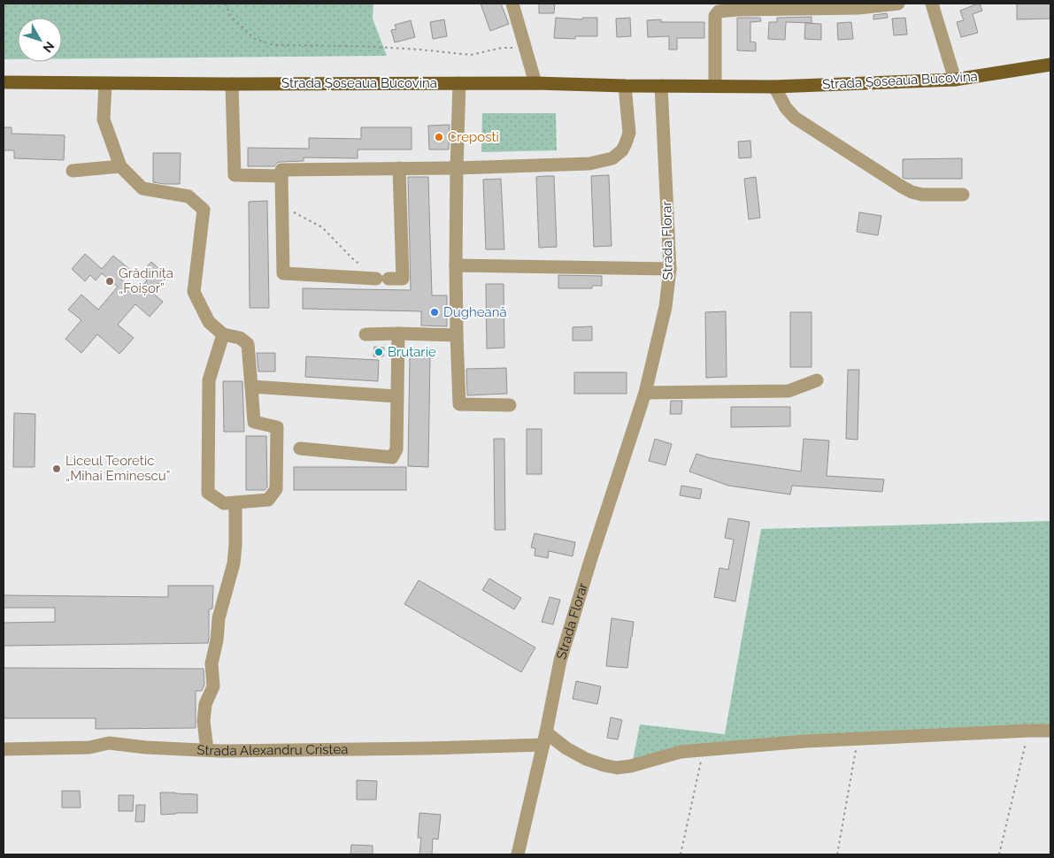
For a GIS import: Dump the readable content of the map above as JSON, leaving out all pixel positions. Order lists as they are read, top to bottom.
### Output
{
  "streets": {
    "main road": ["Strada Șoseaua Bucovina"],
    "street": ["Strada Florar", "Strada Alexandru Cristea"]
  },
  "crossings": [
    ["Strada Șoseaua Bucovina", "Strada Florar"],
    ["Strada Florar", "Strada Alexandru Cristea"]
  ],
  "places": [
    "Creposti",
    "Grădinița „Foișor”",
    "Dugheană",
    "Brutarie",
    "Liceul Teoretic „Mihai Eminescu”"
  ],
  "north": "bottom right"
}
